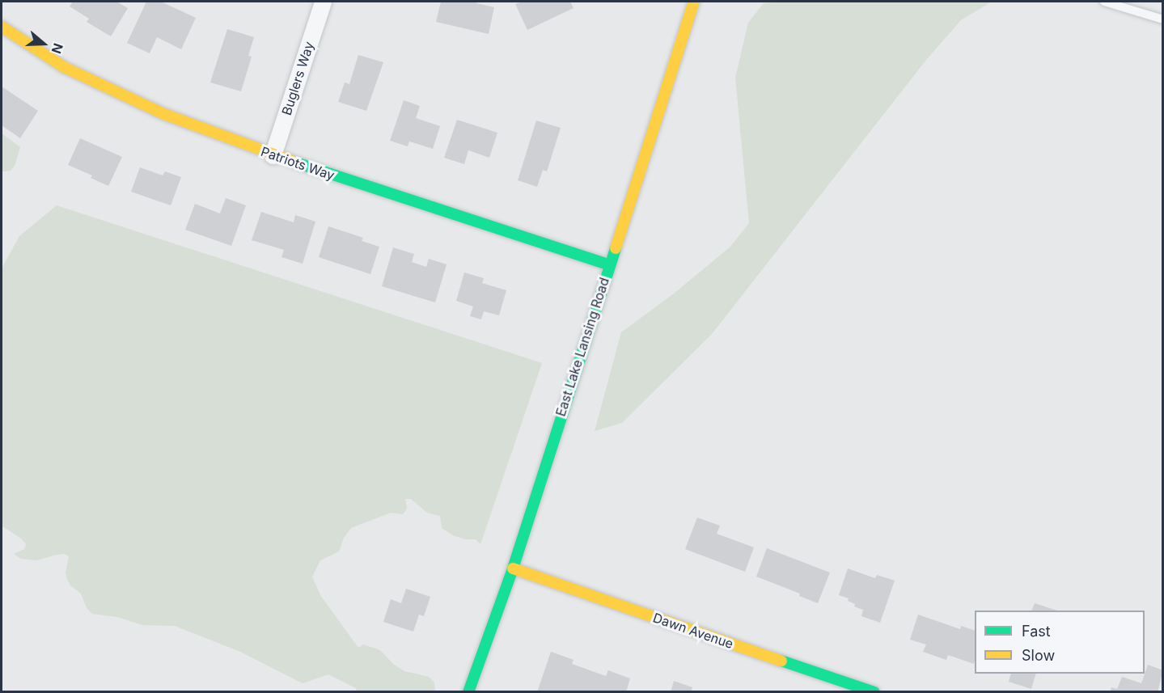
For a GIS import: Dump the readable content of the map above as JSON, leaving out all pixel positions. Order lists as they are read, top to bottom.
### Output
{
  "streets": {
    "street": [
      "Buglers Way",
      "Patriots Way",
      "East Lake Lansing Road",
      "Dawn Avenue"
    ]
  },
  "crossings": [
    ["Buglers Way", "Patriots Way"],
    ["Patriots Way", "East Lake Lansing Road"],
    ["East Lake Lansing Road", "Dawn Avenue"]
  ],
  "legend": ["Fast", "Slow"],
  "north": "right"
}
